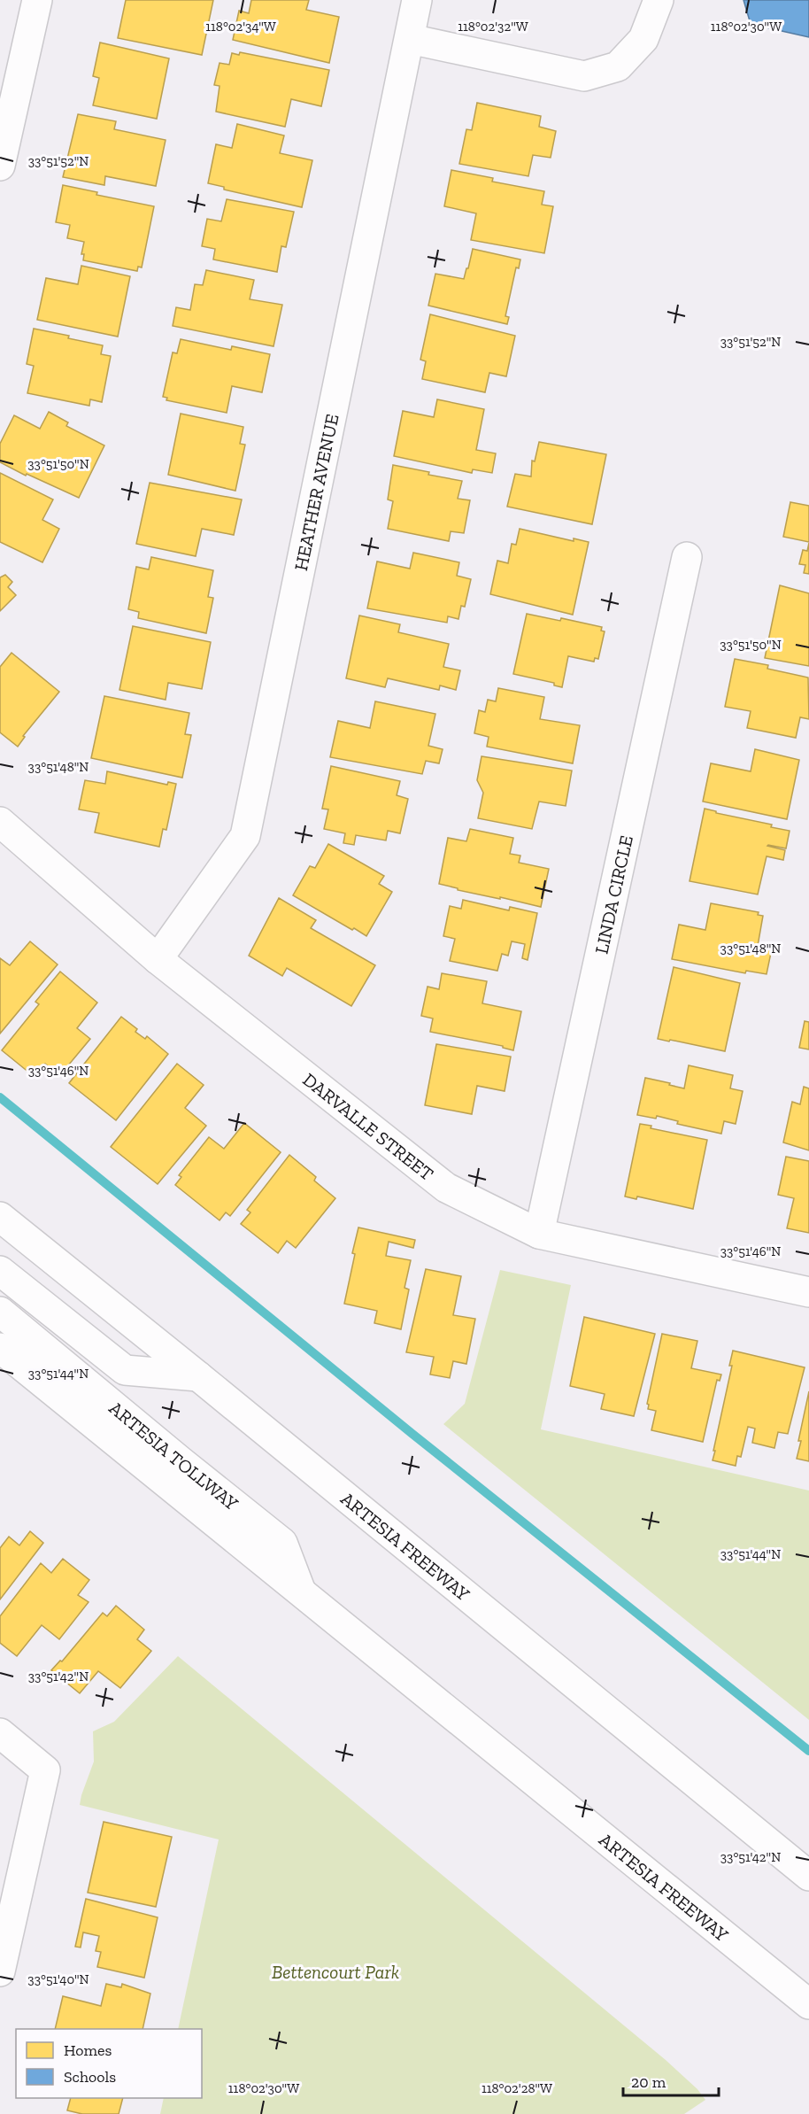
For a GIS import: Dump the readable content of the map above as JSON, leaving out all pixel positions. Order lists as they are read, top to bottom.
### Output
{
  "streets": {
    "main road": [
      "HEATHER AVENUE",
      "LINDA CIRCLE",
      "DARVALLE STREET",
      "ARTESIA TOLLWAY",
      "ARTESIA FREEWAY"
    ]
  },
  "crossings": [
    ["HEATHER AVENUE", "DARVALLE STREET"],
    ["LINDA CIRCLE", "DARVALLE STREET"],
    ["ARTESIA TOLLWAY", "ARTESIA FREEWAY"]
  ],
  "parks": ["Bettencourt Park"],
  "legend": ["Homes", "Schools"],
  "scale_bar": "20 m",
  "coordinates": [
    "118°02'34\"W",
    "118°02'32\"W",
    "118°02'30\"W",
    "33°51'52\"N",
    "33°51'50\"N",
    "33°51'48\"N",
    "33°51'46\"N",
    "33°51'44\"N",
    "33°51'42\"N",
    "33°51'40\"N",
    "118°02'28\"W"
  ]
}
